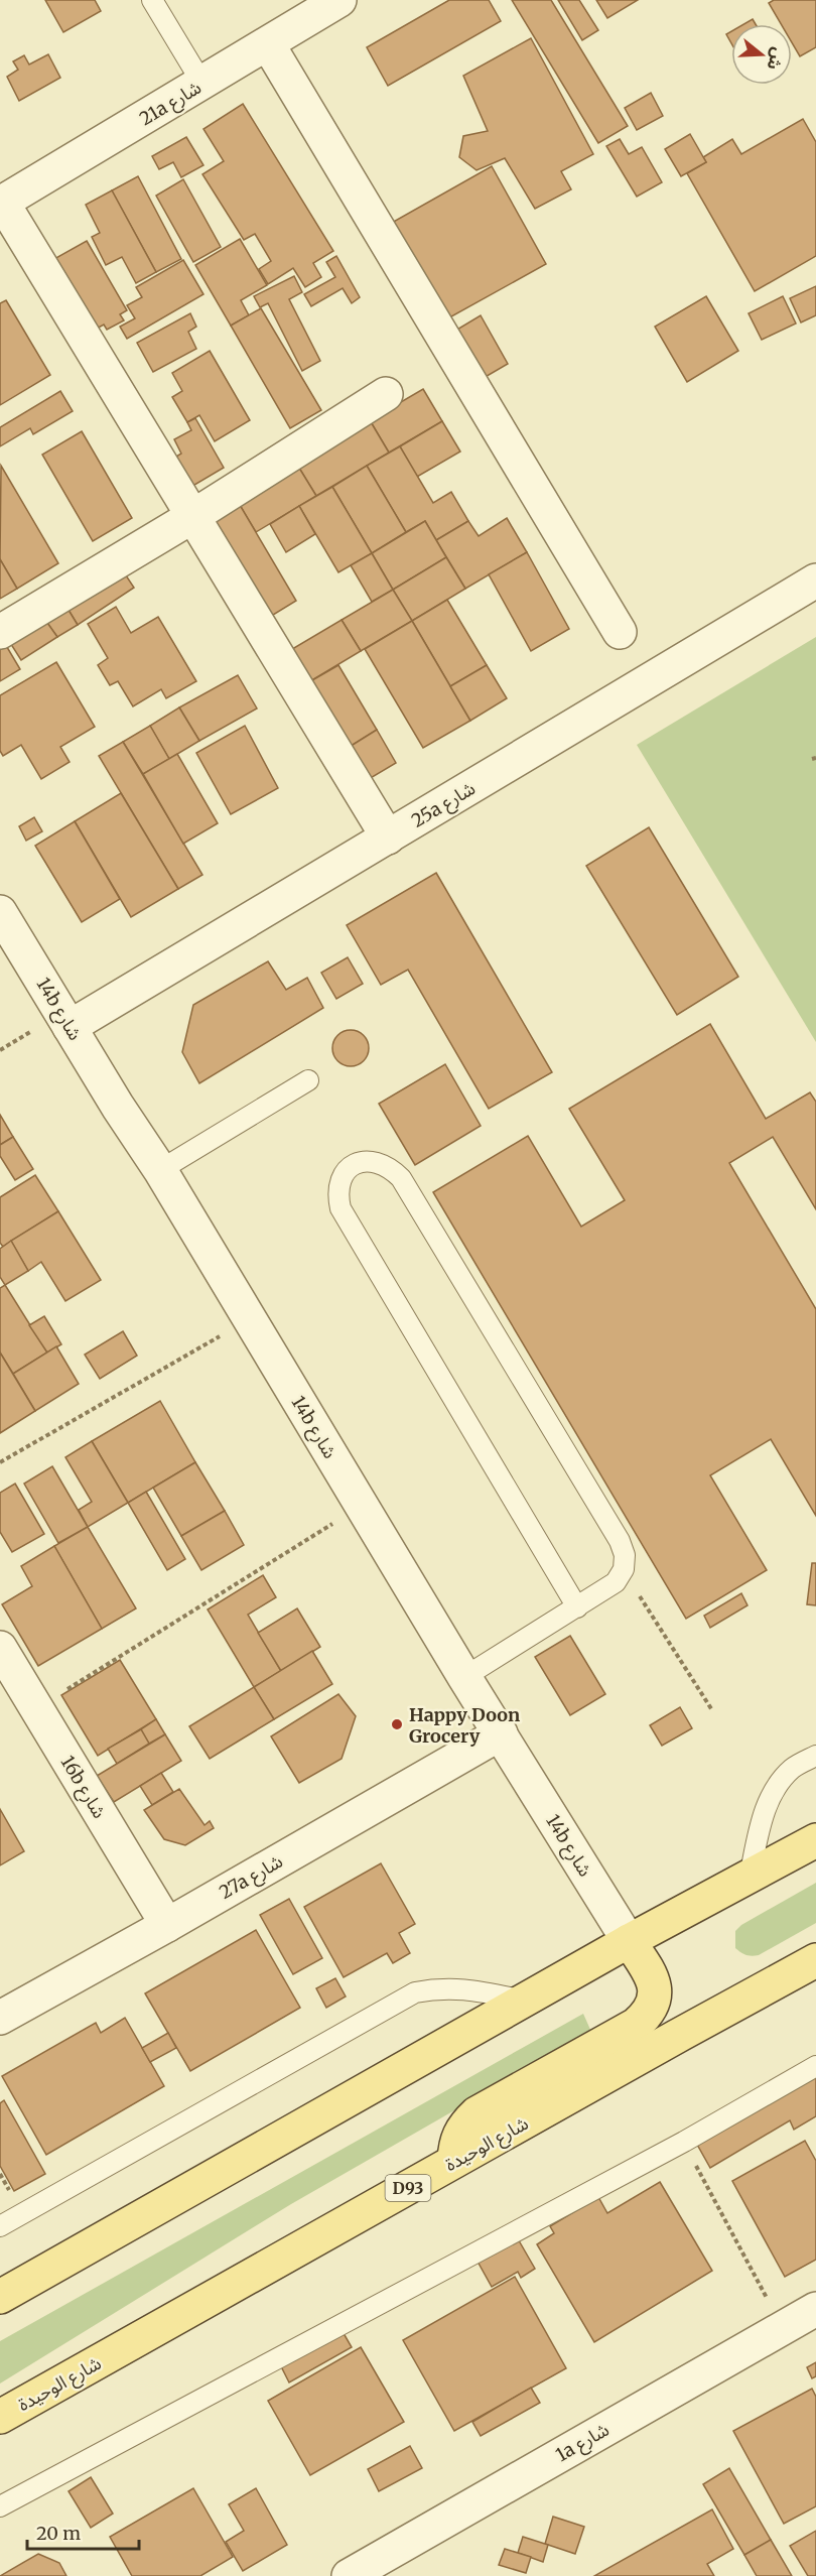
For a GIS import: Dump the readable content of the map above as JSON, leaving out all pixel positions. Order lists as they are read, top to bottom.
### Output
{
  "streets": {
    "main road": ["شارع الوحيدة", "D93"],
    "street": [
      "21a شارع",
      "25a شارع",
      "14b شارع",
      "16b شارع",
      "27a شارع",
      "1a شارع"
    ]
  },
  "crossings": [
    ["25a شارع", "14b شارع"],
    ["14b شارع", "27a شارع"],
    ["16b شارع", "27a شارع"]
  ],
  "places": ["Happy Doon Grocery"],
  "scale_bar": "20 m",
  "north": "right"
}
